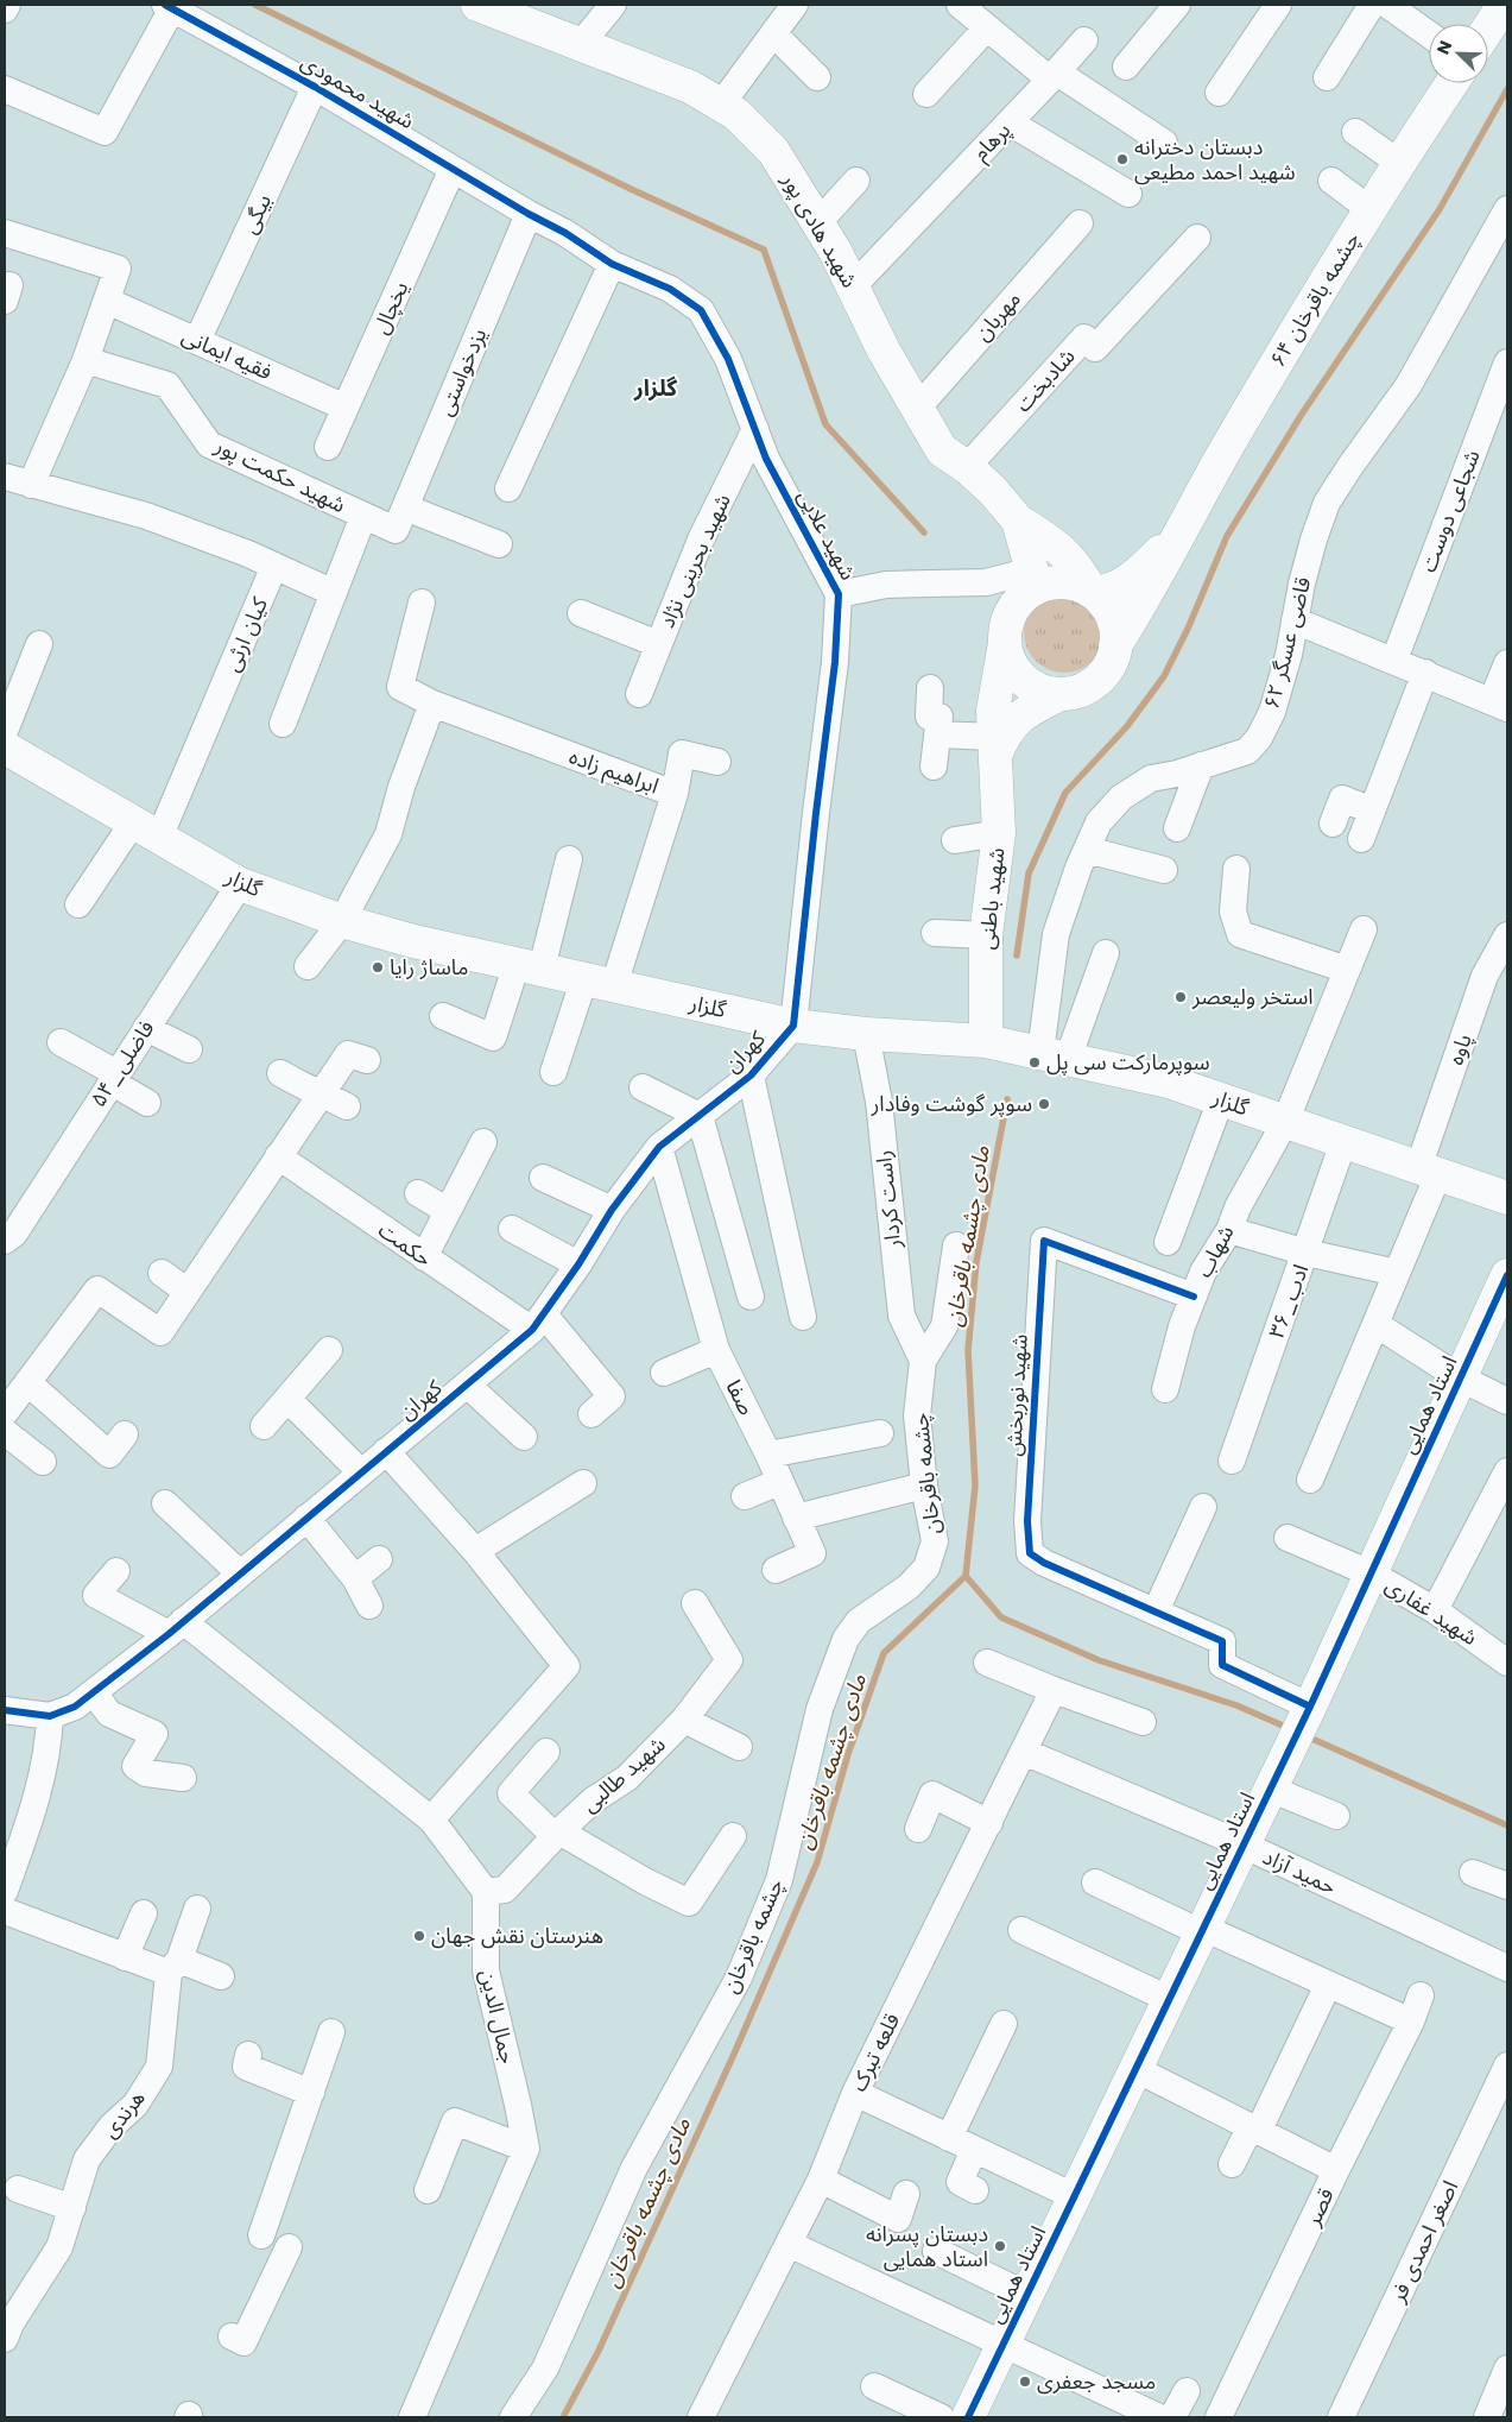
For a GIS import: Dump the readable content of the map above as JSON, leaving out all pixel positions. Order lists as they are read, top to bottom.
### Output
{
  "streets": {
    "street": [
      "شهید محمودی",
      "پرهام",
      "بیگی",
      "شهید هادی پور",
      "چشمه باقرخان ۶۴",
      "یخچال",
      "مهربان",
      "فقیه ایمانی",
      "یزدخواستی",
      "شادبخت",
      "شهید حکمت پور",
      "شجاعی دوست",
      "شهید علایی",
      "شهید بحرینی نژاد",
      "کیان ارثی",
      "قاضی عسگر ۶۲",
      "ابراهیم زاده",
      "گلزار",
      "شهید باطنی",
      "پاوه",
      "کهران",
      "۵۴_فاضلی",
      "راست کردار",
      "حکمت",
      "شهاب",
      "۳۶_ادب",
      "شهید نوربخش",
      "صفا",
      "استاد همایی",
      "چشمه باقرخان",
      "شهید غفاری",
      "شهید طالبی",
      "حمید آزاد",
      "جمال الدین",
      "قلعه تبرک",
      "هرندی",
      "قصر",
      "اصغر احمدی فر"
    ]
  },
  "crossings": [
    ["شهید محمودی", "بیگی"],
    ["شهید محمودی", "یخچال"],
    ["شهید محمودی", "یزدخواستی"],
    ["شهید محمودی", "شهید علایی"],
    ["پرهام", "شهید هادی پور"],
    ["بیگی", "فقیه ایمانی"],
    ["شهید هادی پور", "مهربان"],
    ["شهید هادی پور", "شادبخت"],
    ["شهید هادی پور", "شهید باطنی"],
    ["یخچال", "فقیه ایمانی"],
    ["یزدخواستی", "شهید حکمت پور"],
    ["یزدخواستی", "شهید علایی"],
    ["شهید علایی", "شهید بحرینی نژاد"],
    ["شهید علایی", "گلزار"],
    ["شهید علایی", "کهران"],
    ["کیان ارثی", "گلزار"],
    ["قاضی عسگر ۶۲", "گلزار"],
    ["ابراهیم زاده", "گلزار"],
    ["گلزار", "شهید باطنی"],
    ["گلزار", "پاوه"],
    ["گلزار", "کهران"],
    ["گلزار", "۵۴_فاضلی"],
    ["گلزار", "راست کردار"],
    ["گلزار", "شهاب"],
    ["گلزار", "۳۶_ادب"],
    ["کهران", "حکمت"],
    ["کهران", "صفا"],
    ["راست کردار", "چشمه باقرخان"],
    ["شهاب", "شهید نوربخش"],
    ["استاد همایی", "شهید غفاری"],
    ["استاد همایی", "حمید آزاد"],
    ["شهید طالبی", "جمال الدین"],
    ["حمید آزاد", "قلعه تبرک"]
  ],
  "districts": ["گلزار"],
  "water": ["مادی چشمه باقرخان"],
  "places": [
    "دبستان دخترانه شهید احمد مطیعی",
    "ماساژ رایا",
    "استخر ولیعصر",
    "سوپرمارکت سی پل",
    "سوپر گوشت وفادار",
    "هنرستان نقش جهان",
    "دبستان پسرانه استاد همایی",
    "مسجد جعفری"
  ],
  "north": "top left"
}
